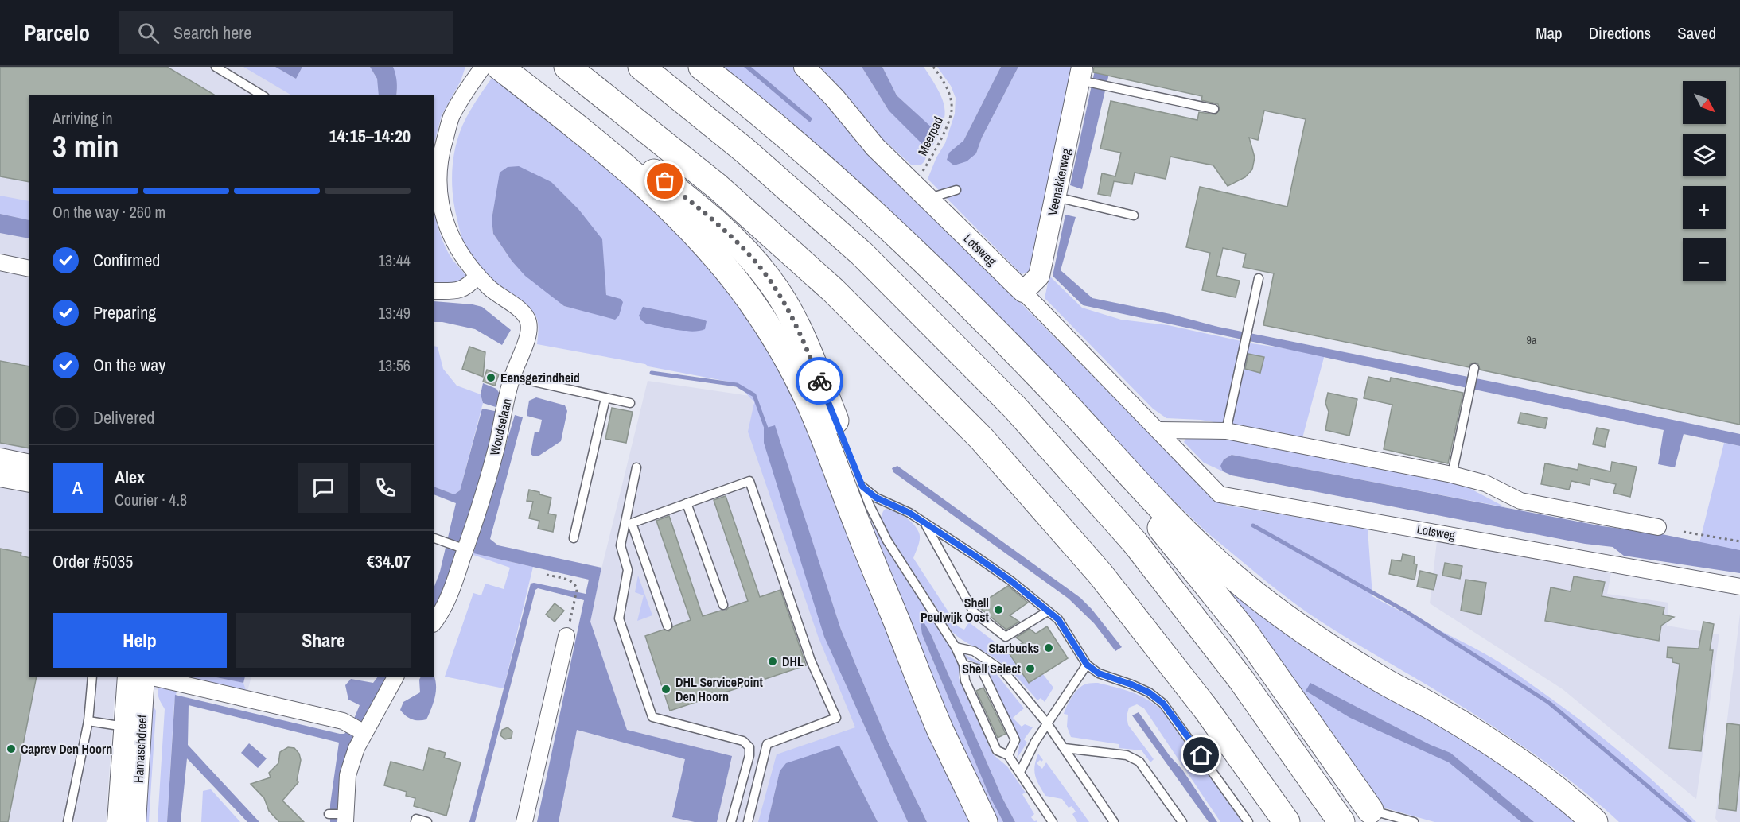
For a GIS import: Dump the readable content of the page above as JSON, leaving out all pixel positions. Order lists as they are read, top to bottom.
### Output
{
  "streets": {
    "street": [
      "Veenakkerweg",
      "Lotsweg",
      "Woudselaan",
      "Harnaschdreef"
    ],
    "path": ["Meerpad"]
  },
  "crossings": [
    ["Meerpad", "Lotsweg"],
    ["Veenakkerweg", "Lotsweg"]
  ],
  "places": [
    "Eensgezindheid",
    "Shell Peulwijk Oost",
    "Starbucks",
    "DHL",
    "Shell Select",
    "DHL ServicePoint Den Hoorn",
    "Caprev Den Hoorn"
  ],
  "house_numbers": ["9a"],
  "north": "bottom right",
  "page": {
    "header": "Parcelo",
    "search": "Search here",
    "nav": ["Map", "Directions", "Saved"],
    "map_buttons": ["+", "−"],
    "heading": ["3 min", "Arriving in", "14:15–14:20"],
    "panel": [
      "Alex",
      "Courier · 4.8",
      "Order #5035",
      "€34.07"
    ],
    "bar": "On the way · 260 m",
    "list": [
      ["Confirmed", "13:44"],
      ["Preparing", "13:49"],
      ["On the way", "13:56"],
      "Delivered"
    ],
    "round": "A",
    "buttons": ["Help", "Share"]
  }
}
